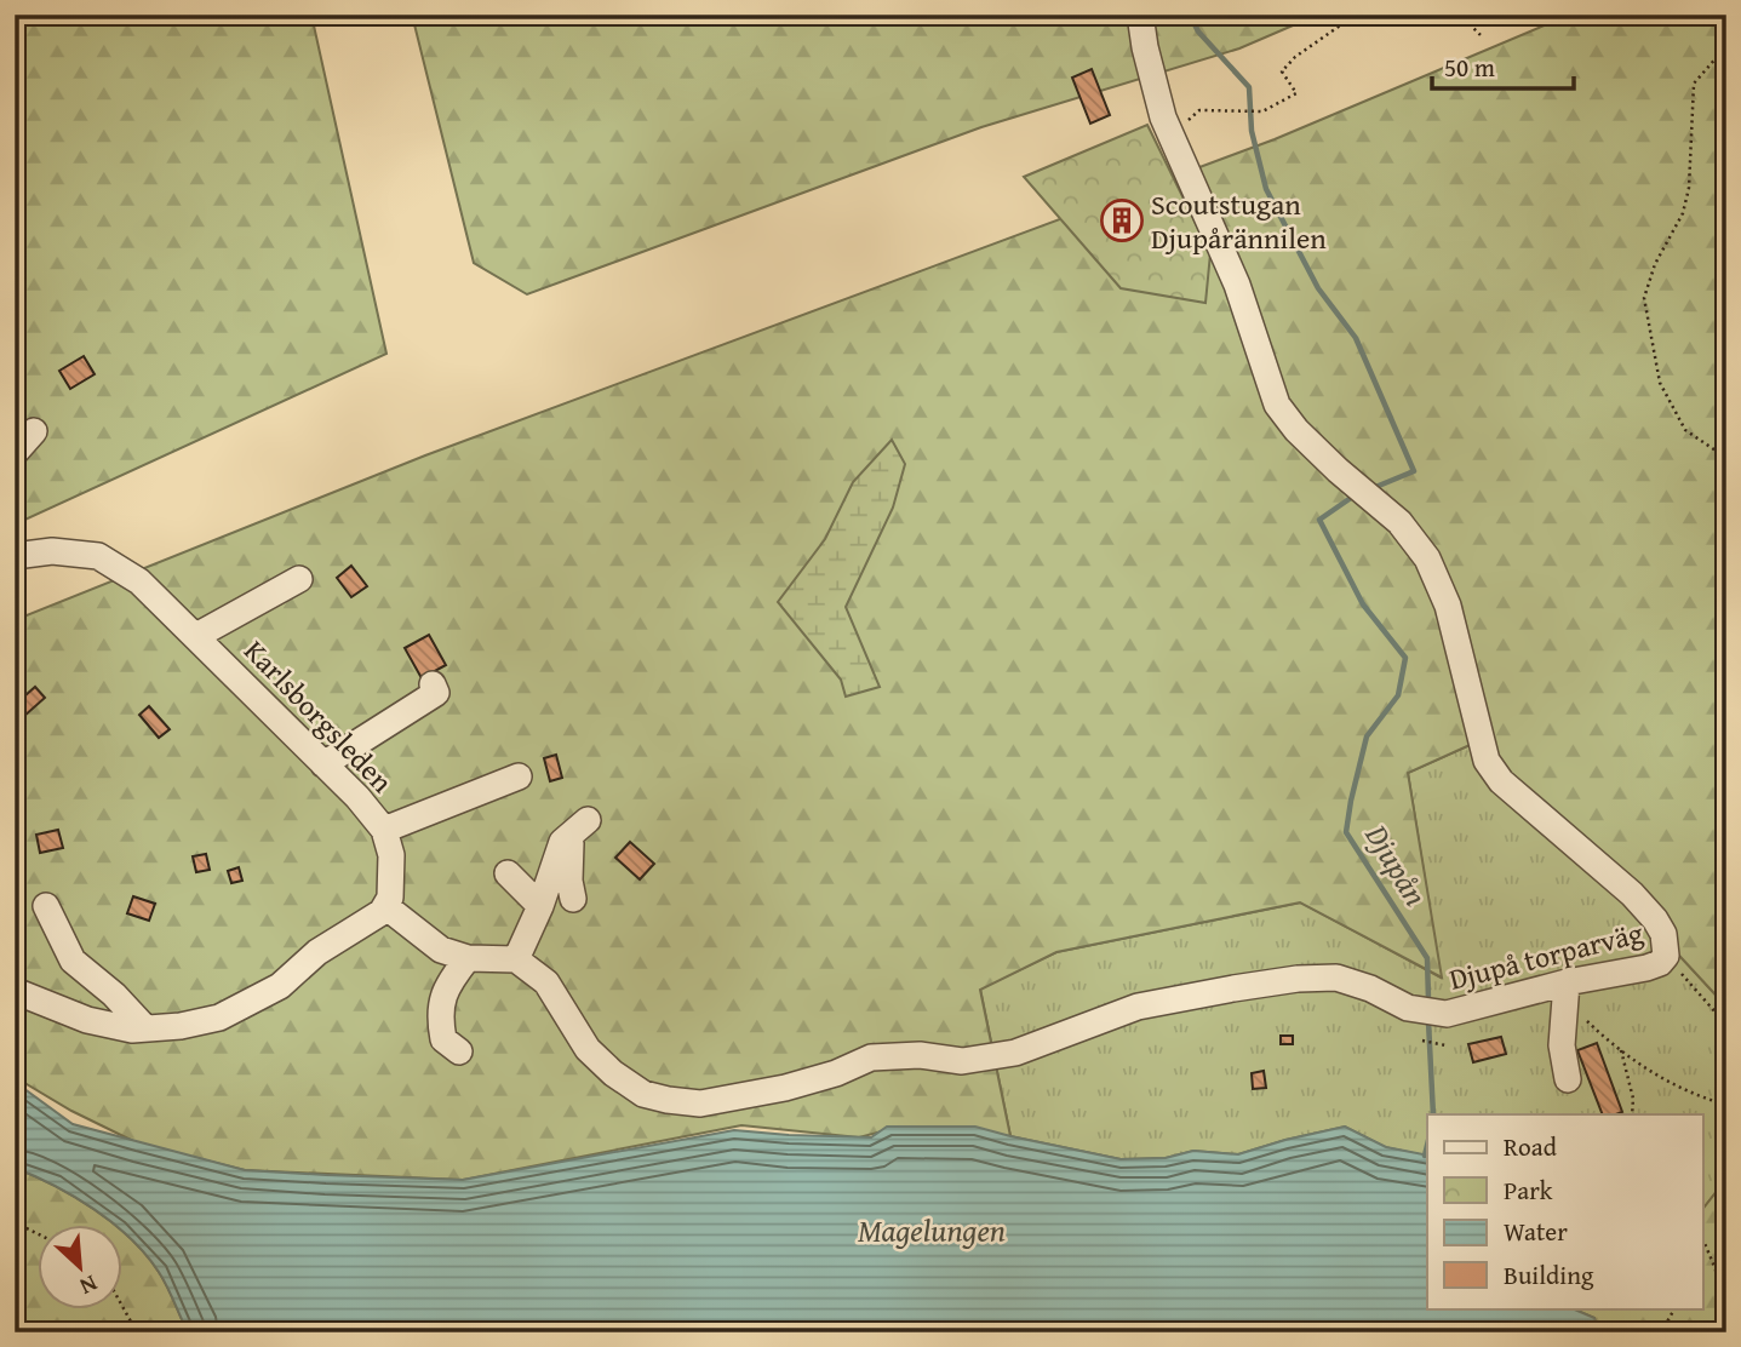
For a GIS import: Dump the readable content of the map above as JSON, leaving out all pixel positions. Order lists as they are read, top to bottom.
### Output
{
  "streets": {
    "street": ["Karlsborgsleden", "Djupå torparväg"]
  },
  "water": ["Djupån", "Magelungen"],
  "places": {
    "building": ["Scoutstugan Djupårännilen"]
  },
  "legend": [
    "Road",
    "Park",
    "Water",
    "Building"
  ],
  "scale_bar": "50 m",
  "north": "bottom right"
}
